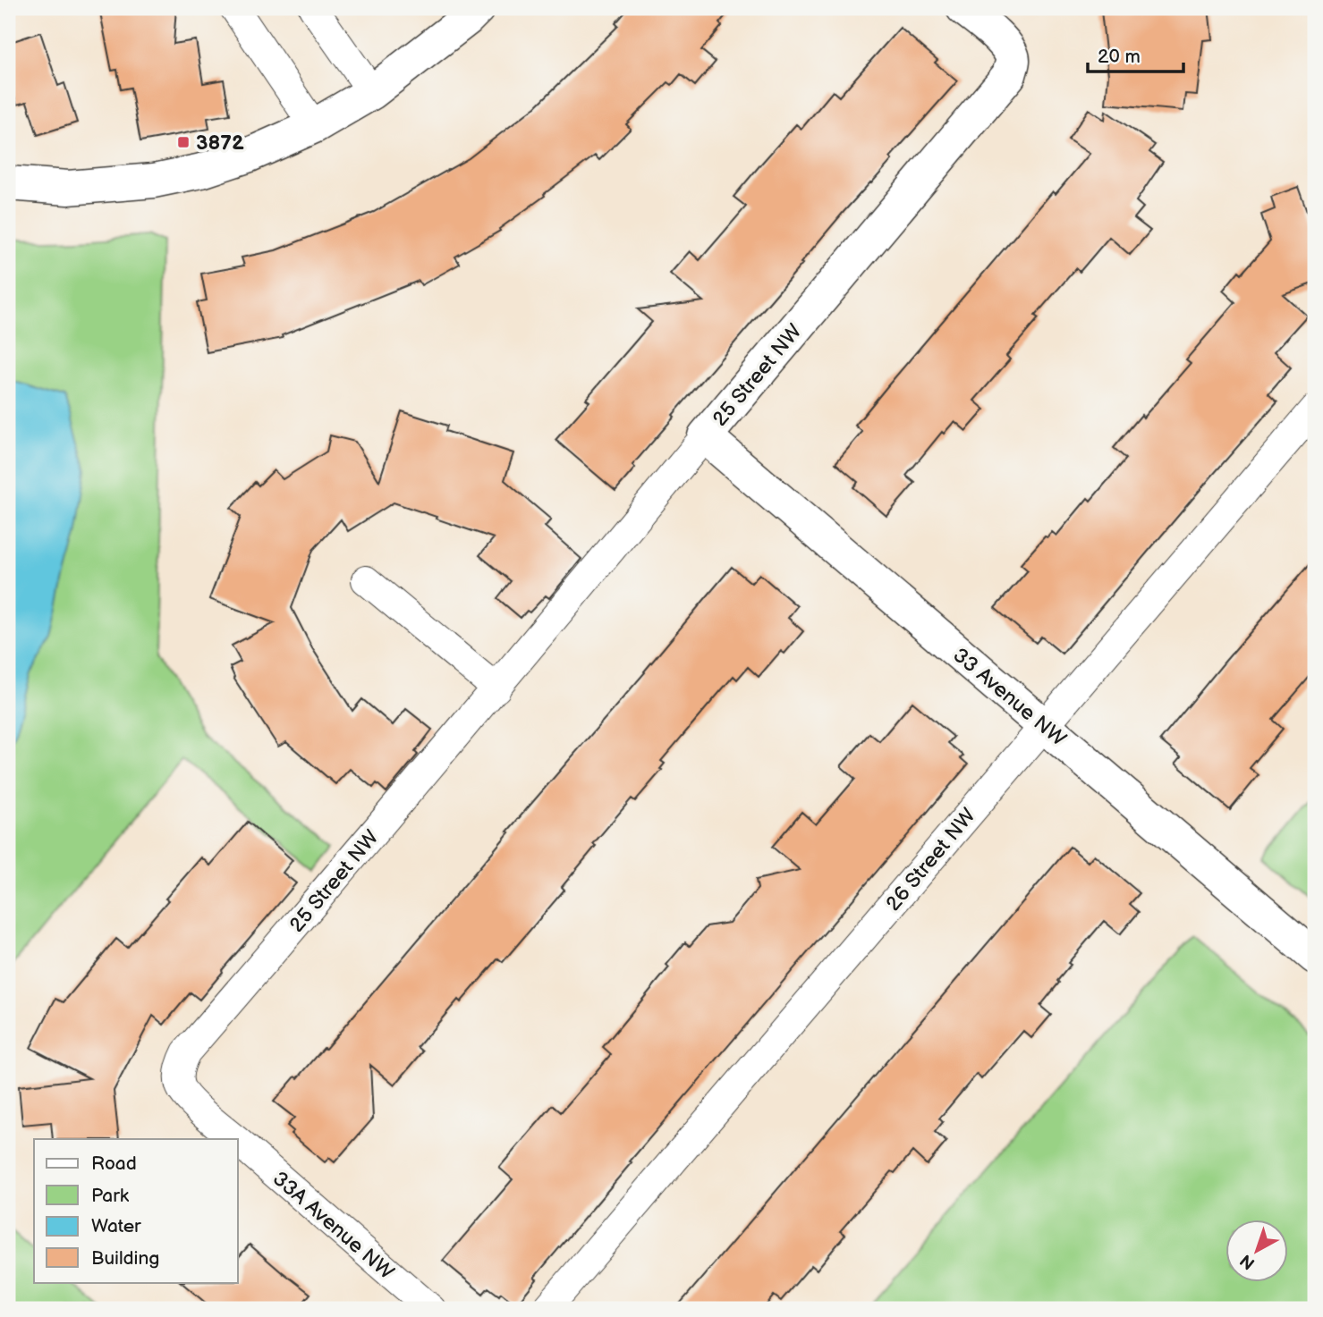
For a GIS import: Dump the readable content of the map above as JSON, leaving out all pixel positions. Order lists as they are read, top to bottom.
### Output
{
  "streets": {
    "street": [
      "25 Street NW",
      "33 Avenue NW",
      "26 Street NW",
      "33A Avenue NW"
    ]
  },
  "crossings": [
    ["25 Street NW", "33 Avenue NW"],
    ["25 Street NW", "33A Avenue NW"],
    ["33 Avenue NW", "26 Street NW"]
  ],
  "places": {
    "transit": ["3872"]
  },
  "legend": [
    "Road",
    "Park",
    "Water",
    "Building"
  ],
  "scale_bar": "20 m",
  "north": "bottom left"
}
